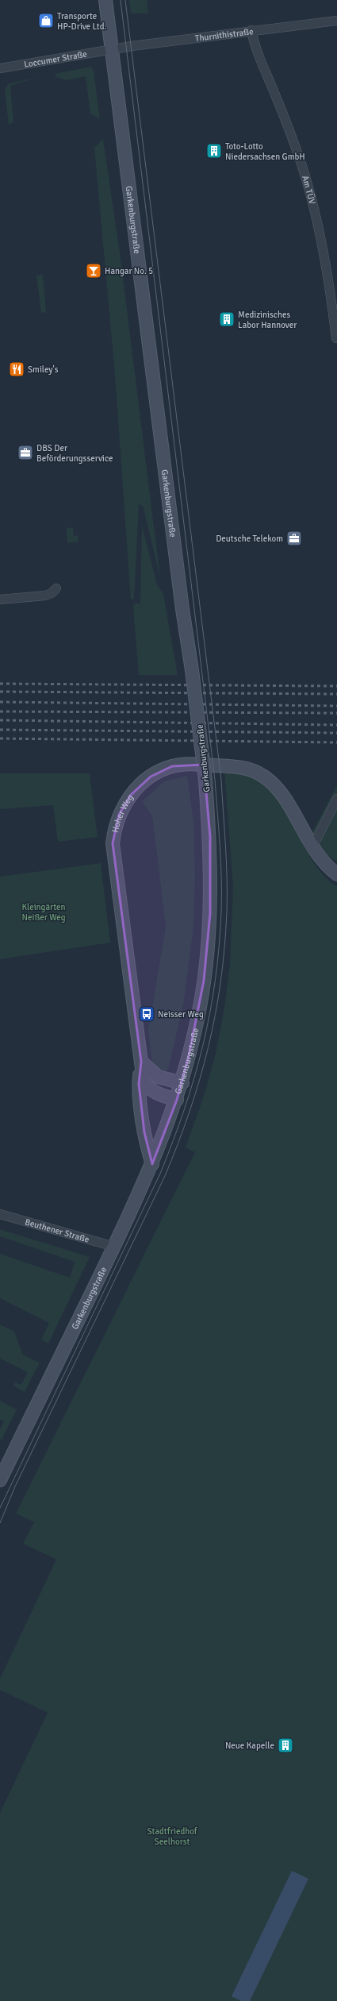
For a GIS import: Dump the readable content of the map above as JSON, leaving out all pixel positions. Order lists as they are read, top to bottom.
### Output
{
  "streets": {
    "main road": ["Garkenburgstraße", "Hoher Weg"],
    "street": [
      "Thurnithistraße",
      "Loccumer Straße",
      "Am TÜV",
      "Beuthener Straße"
    ]
  },
  "crossings": [
    ["Thurnithistraße", "Loccumer Straße"],
    ["Thurnithistraße", "Am TÜV"],
    ["Thurnithistraße", "Garkenburgstraße"],
    ["Loccumer Straße", "Garkenburgstraße"],
    ["Garkenburgstraße", "Hoher Weg"],
    ["Garkenburgstraße", "Beuthener Straße"]
  ],
  "parks": ["Kleingärten Neißer Weg", "Stadtfriedhof Seelhorst"],
  "places": {
    "shop": ["Transporte HP-Drive Ltd."],
    "building": ["Toto-Lotto Niedersachsen GmbH", "Medizinisches Labor Hannover", "Neue Kapelle"],
    "bar": ["Hangar No. 5"],
    "restaurant": ["Smiley's"],
    "office": ["DBS Der Beförderungsservice", "Deutsche Telekom"],
    "bus stop": ["Neisser Weg"]
  }
}
